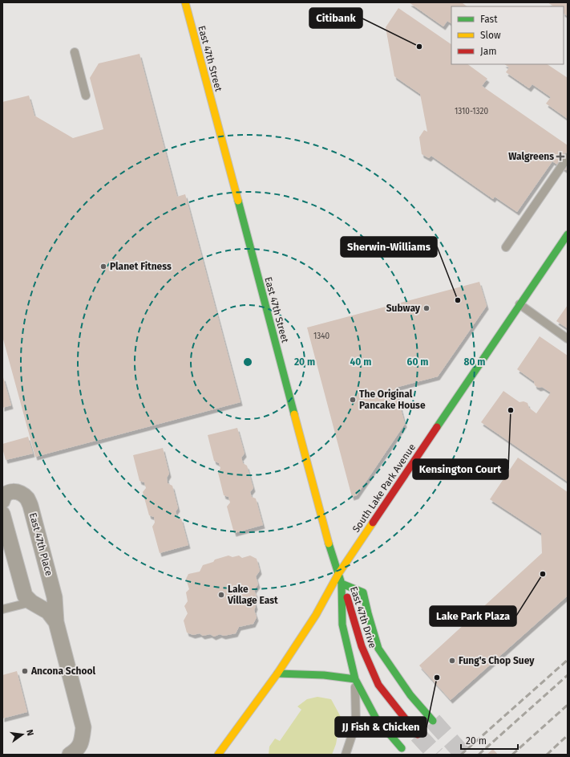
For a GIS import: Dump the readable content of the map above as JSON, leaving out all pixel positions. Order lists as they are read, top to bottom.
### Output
{
  "streets": {
    "main road": ["East 47th Street", "South Lake Park Avenue", "East 47th Drive"],
    "street": ["East 47th Place"]
  },
  "crossings": [
    ["East 47th Street", "South Lake Park Avenue"],
    ["East 47th Street", "East 47th Drive"]
  ],
  "places": {
    "other": [
      "Citibank",
      "Planet Fitness",
      "Sherwin-Williams",
      "Subway",
      "The Original Pancake House",
      "Kensington Court",
      "Lake Park Plaza",
      "Lake Village East",
      "Fung's Chop Suey",
      "Ancona School",
      "JJ Fish & Chicken"
    ],
    "health": ["Walgreens"]
  },
  "house_numbers": ["1310-1320", "1340"],
  "legend": ["Fast", "Slow", "Jam"],
  "scale_bar": "20 m",
  "north": "right",
  "rings": [
    "20 m",
    "40 m",
    "60 m",
    "80 m"
  ]
}
